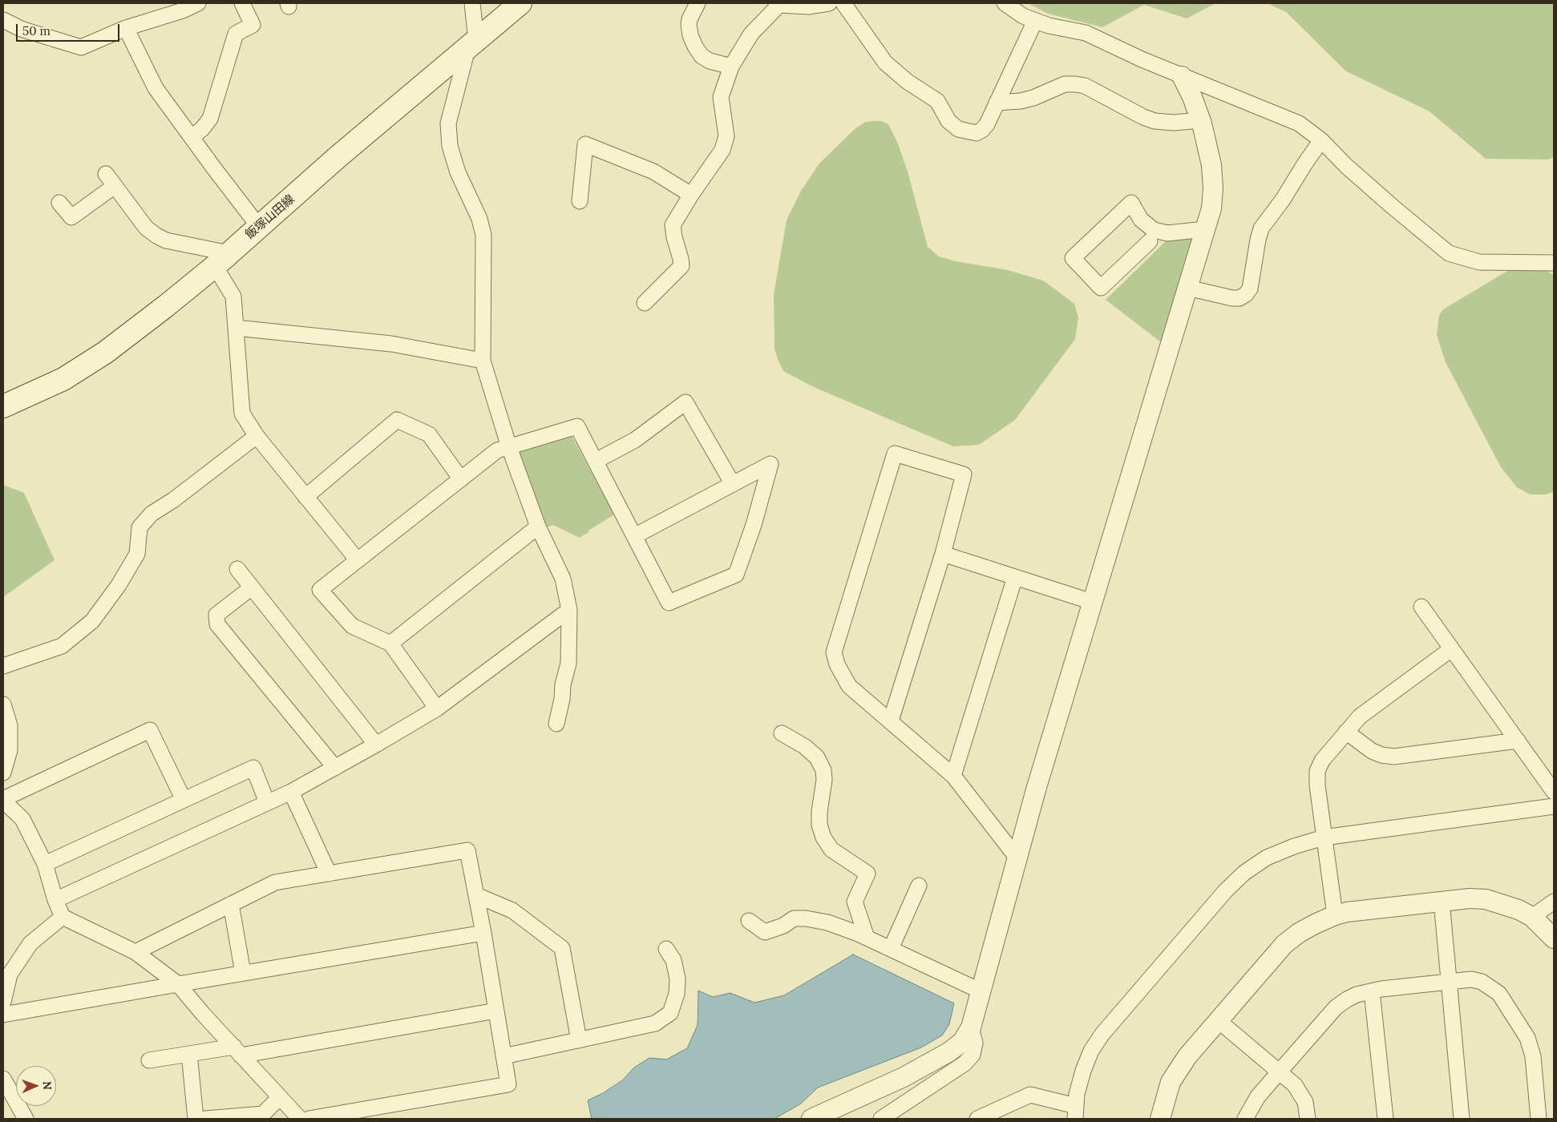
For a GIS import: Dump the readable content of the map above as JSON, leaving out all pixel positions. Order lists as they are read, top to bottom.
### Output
{
  "streets": {
    "main road": ["飯塚山田線"]
  },
  "scale_bar": "50 m",
  "north": "right"
}
